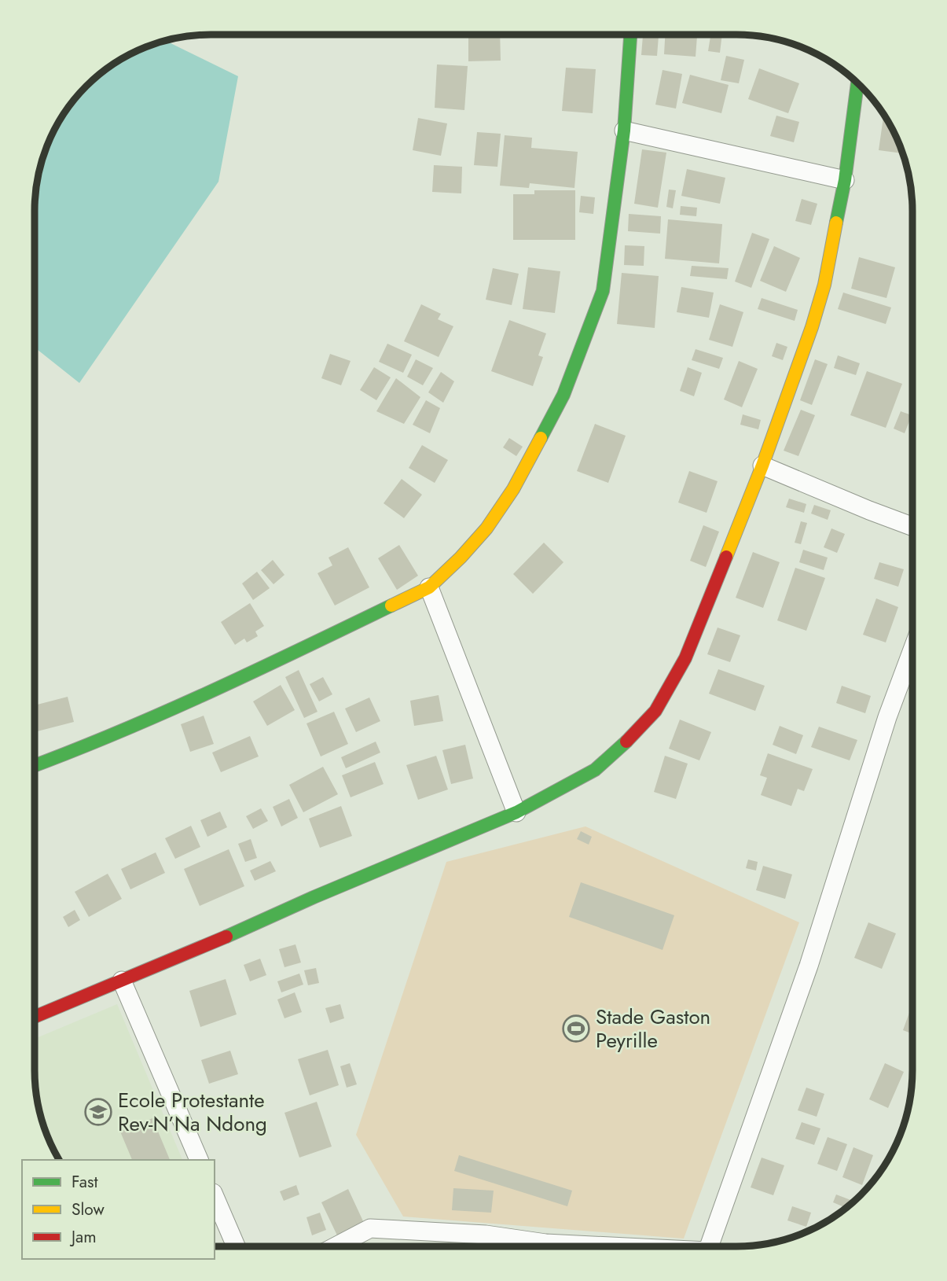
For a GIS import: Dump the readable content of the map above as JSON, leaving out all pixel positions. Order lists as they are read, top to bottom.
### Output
{
  "places": {
    "sports": ["Stade Gaston Peyrille"],
    "school or university": ["Ecole Protestante Rev-N’Na Ndong"]
  },
  "legend": ["Fast", "Slow", "Jam"]
}
